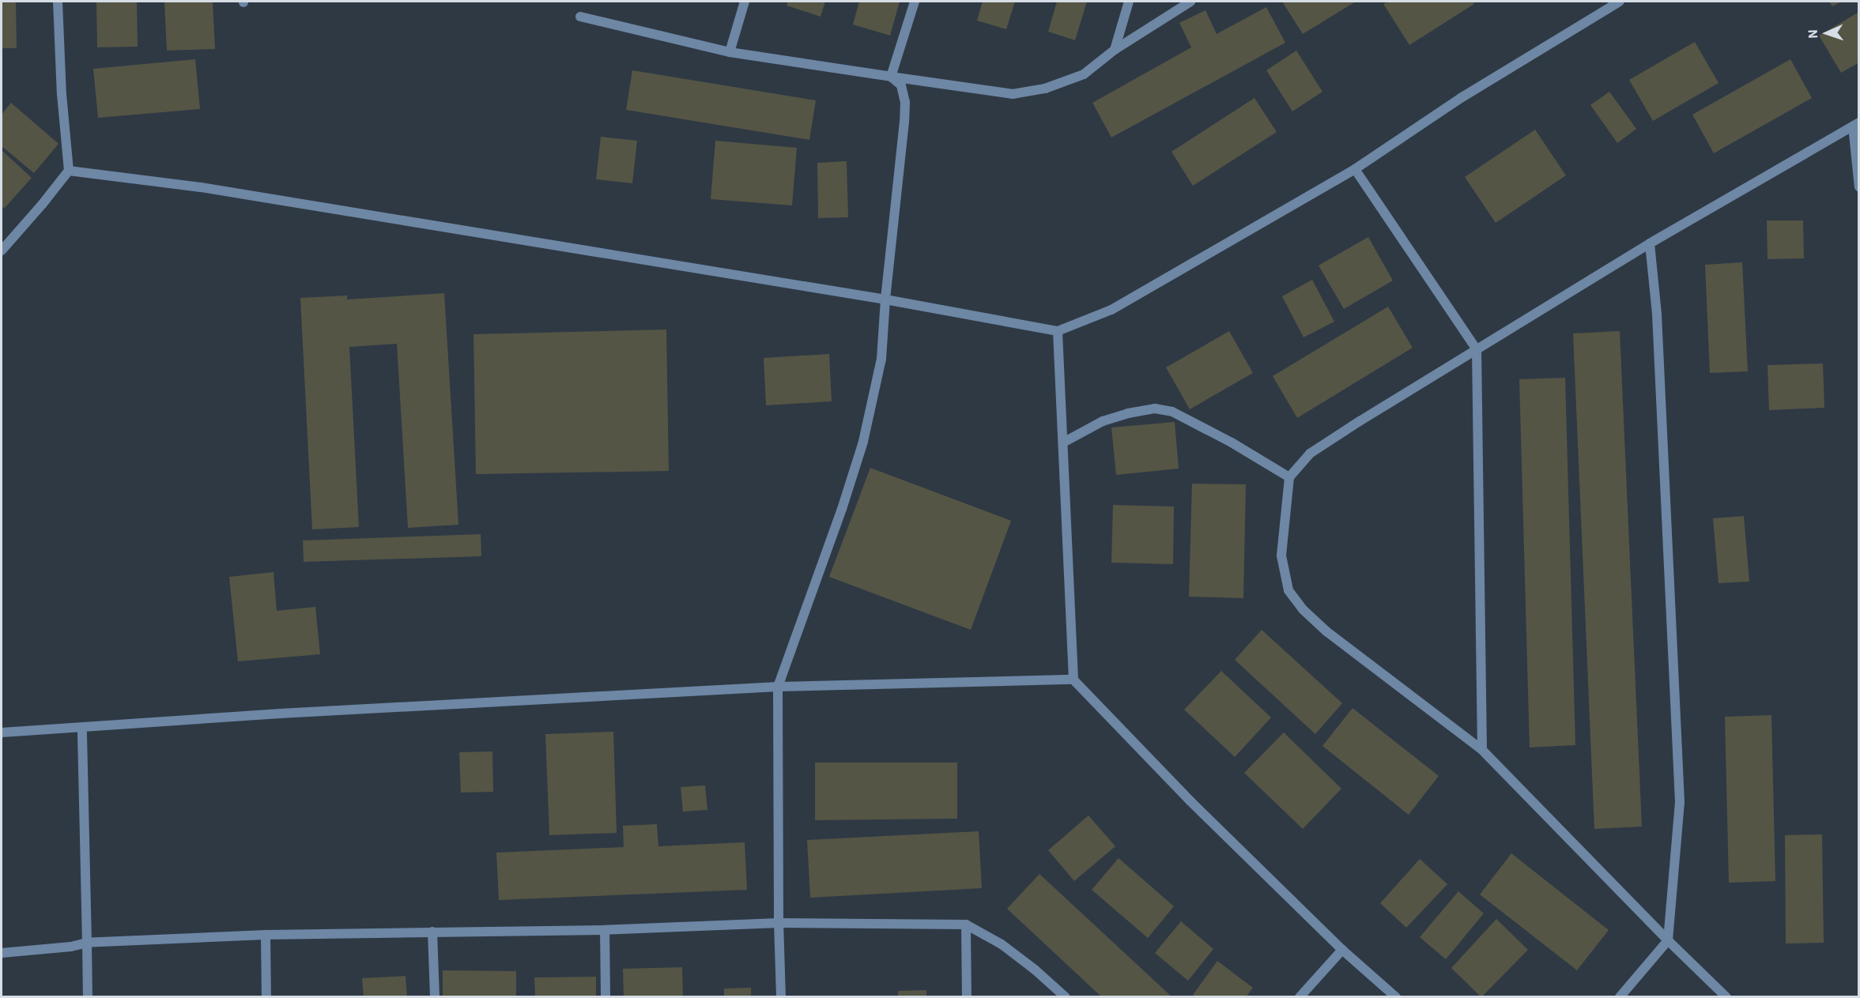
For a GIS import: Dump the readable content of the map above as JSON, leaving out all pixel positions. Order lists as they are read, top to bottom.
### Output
{
  "north": "left"
}
